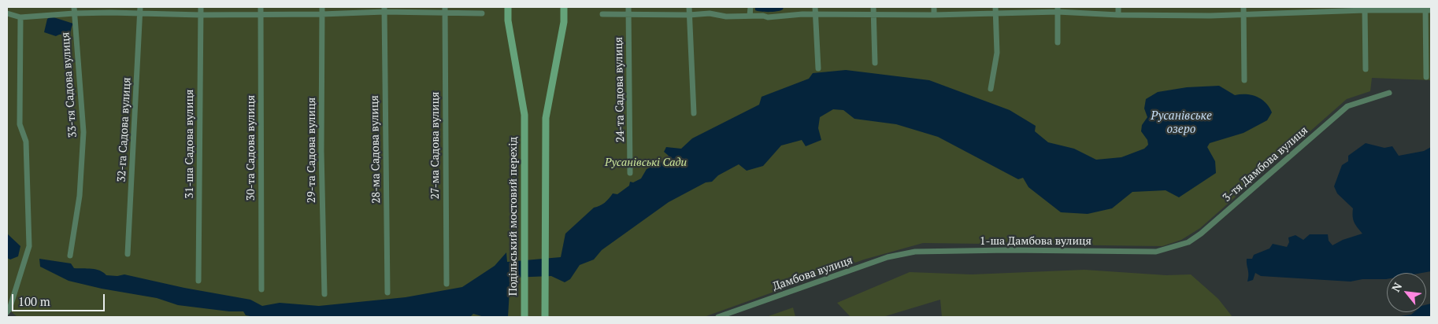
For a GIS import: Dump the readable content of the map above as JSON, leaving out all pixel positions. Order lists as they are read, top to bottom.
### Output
{
  "streets": {
    "main road": ["Подільський мостовий перехід"],
    "street": [
      "33-тя Садова вулиця",
      "24-та Садова вулиця",
      "32-га Садова вулиця",
      "31-ша Садова вулиця",
      "27-ма Садова вулиця",
      "30-та Садова вулиця",
      "28-ма Садова вулиця",
      "29-та Садова вулиця",
      "3-тя Дамбова вулиця",
      "1-ша Дамбова вулиця",
      "Дамбова вулиця"
    ]
  },
  "crossings": [
    ["3-тя Дамбова вулиця", "1-ша Дамбова вулиця"],
    ["1-ша Дамбова вулиця", "Дамбова вулиця"]
  ],
  "water": ["Русанівське озеро"],
  "parks": ["Русанівські Сади"],
  "scale_bar": "100 m",
  "north": "top left"
}
